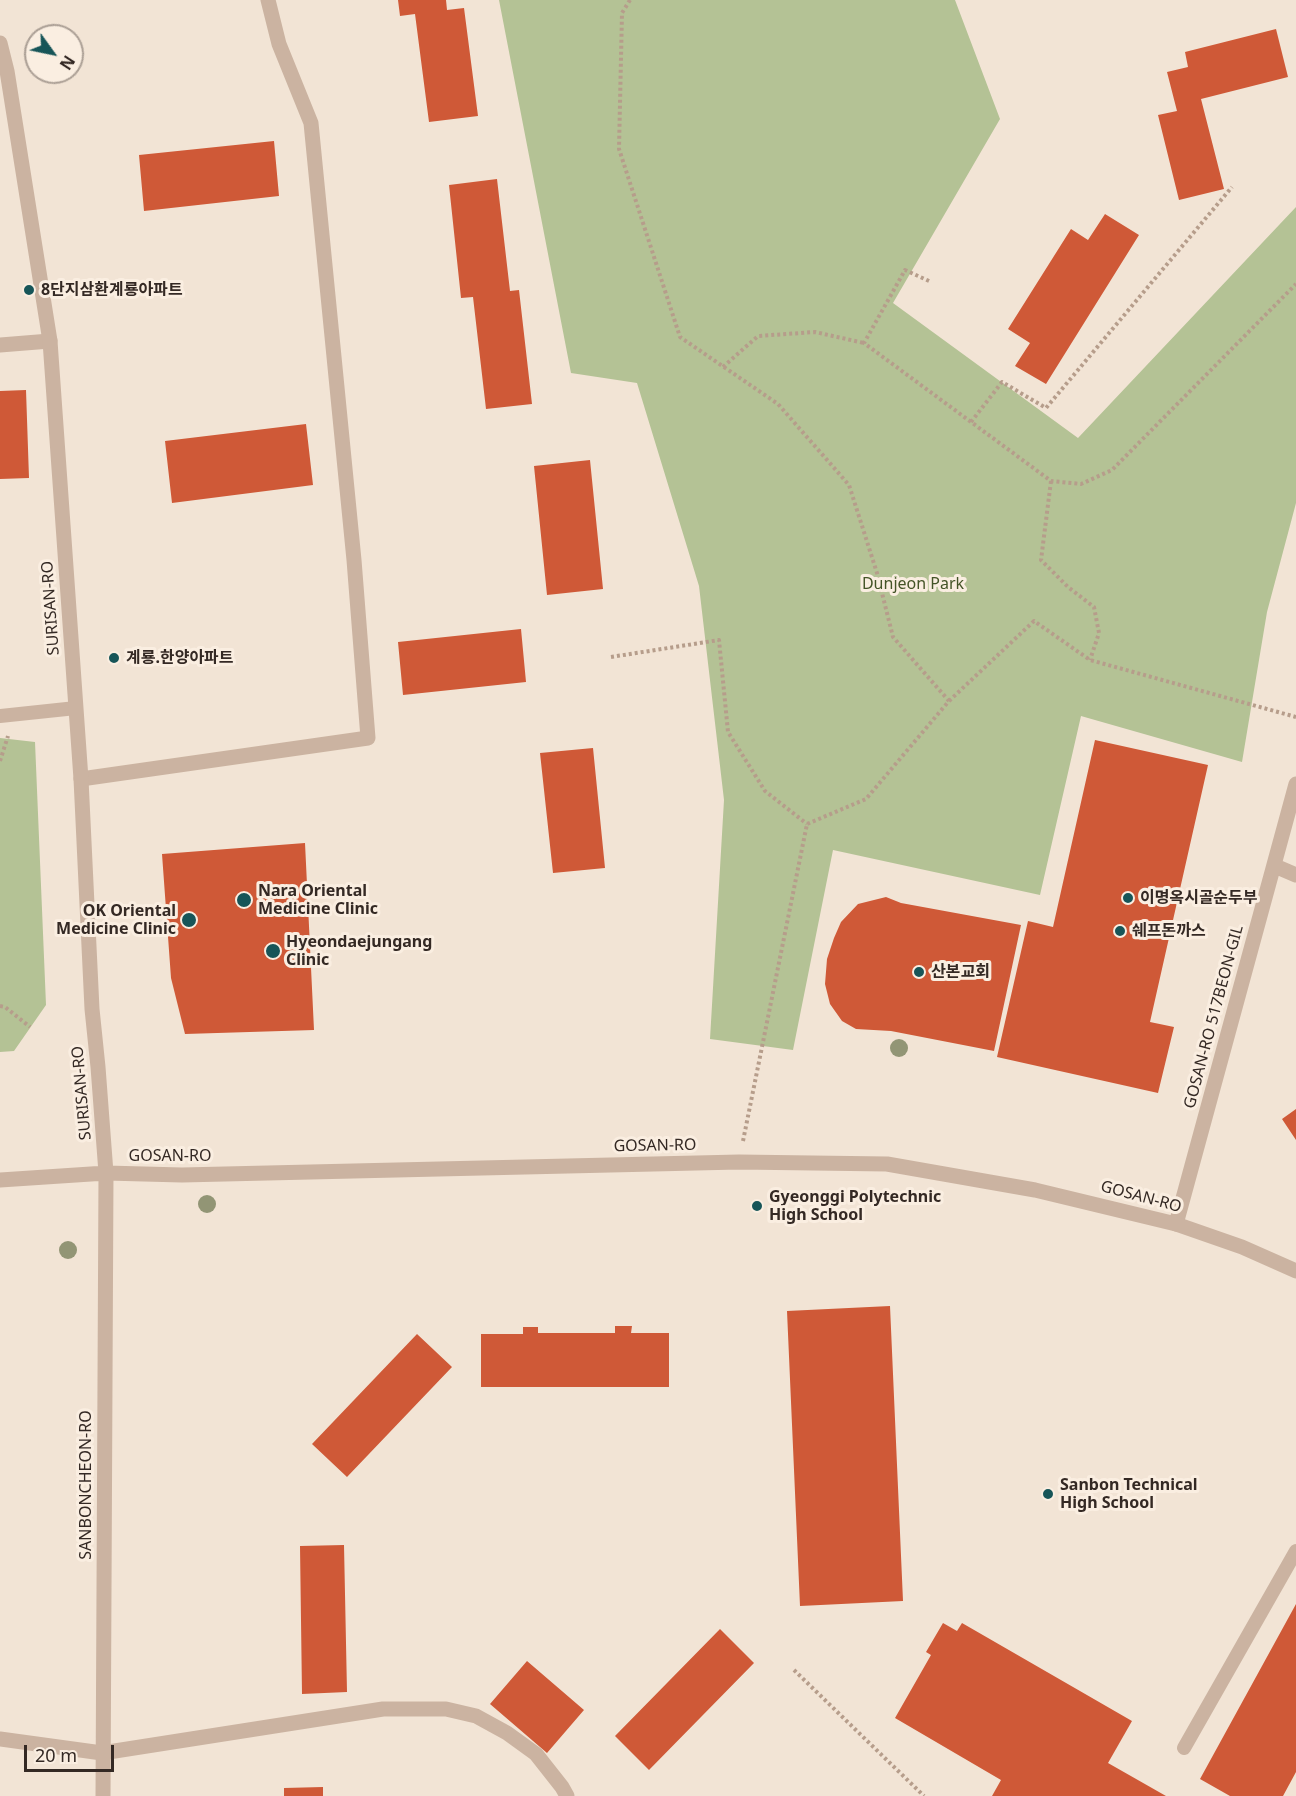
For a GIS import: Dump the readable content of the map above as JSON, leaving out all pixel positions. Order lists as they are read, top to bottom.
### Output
{
  "streets": {
    "street": [
      "SURISAN-RO",
      "GOSAN-RO 517BEON-GIL",
      "GOSAN-RO",
      "SANBONCHEON-RO"
    ]
  },
  "crossings": [
    ["SURISAN-RO", "GOSAN-RO"],
    ["SURISAN-RO", "SANBONCHEON-RO"],
    ["GOSAN-RO 517BEON-GIL", "GOSAN-RO"],
    ["GOSAN-RO", "SANBONCHEON-RO"]
  ],
  "parks": ["Dunjeon Park"],
  "places": [
    "8단지삼환계룡아파트",
    "계룡.한양아파트",
    "이명옥시골순두부",
    "Nara Oriental Medicine Clinic",
    "OK Oriental Medicine Clinic",
    "쉐프돈까스",
    "Hyeondaejungang Clinic",
    "산본교회",
    "Gyeonggi Polytechnic High School",
    "Sanbon Technical High School"
  ],
  "scale_bar": "20 m",
  "north": "bottom right"
}
